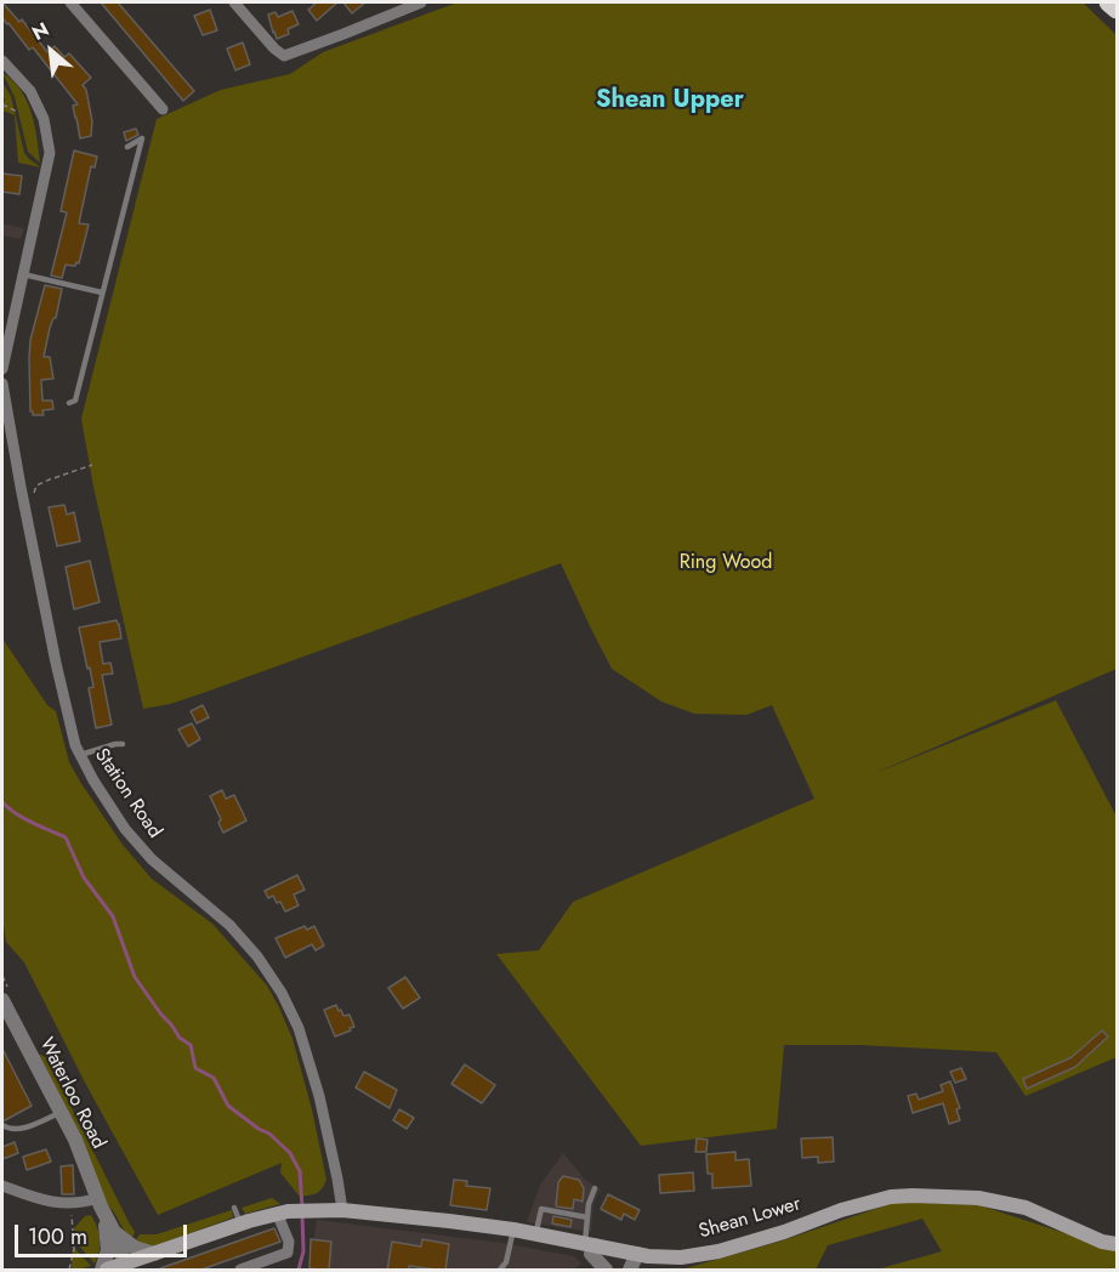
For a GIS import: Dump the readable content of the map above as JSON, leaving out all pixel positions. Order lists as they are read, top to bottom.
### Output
{
  "streets": {
    "main road": ["Shean Lower"],
    "street": ["Station Road", "Waterloo Road"]
  },
  "crossings": [
    ["Station Road", "Shean Lower"],
    ["Waterloo Road", "Shean Lower"]
  ],
  "districts": ["Shean Upper"],
  "parks": ["Ring Wood"],
  "scale_bar": "100 m",
  "north": "top left"
}
